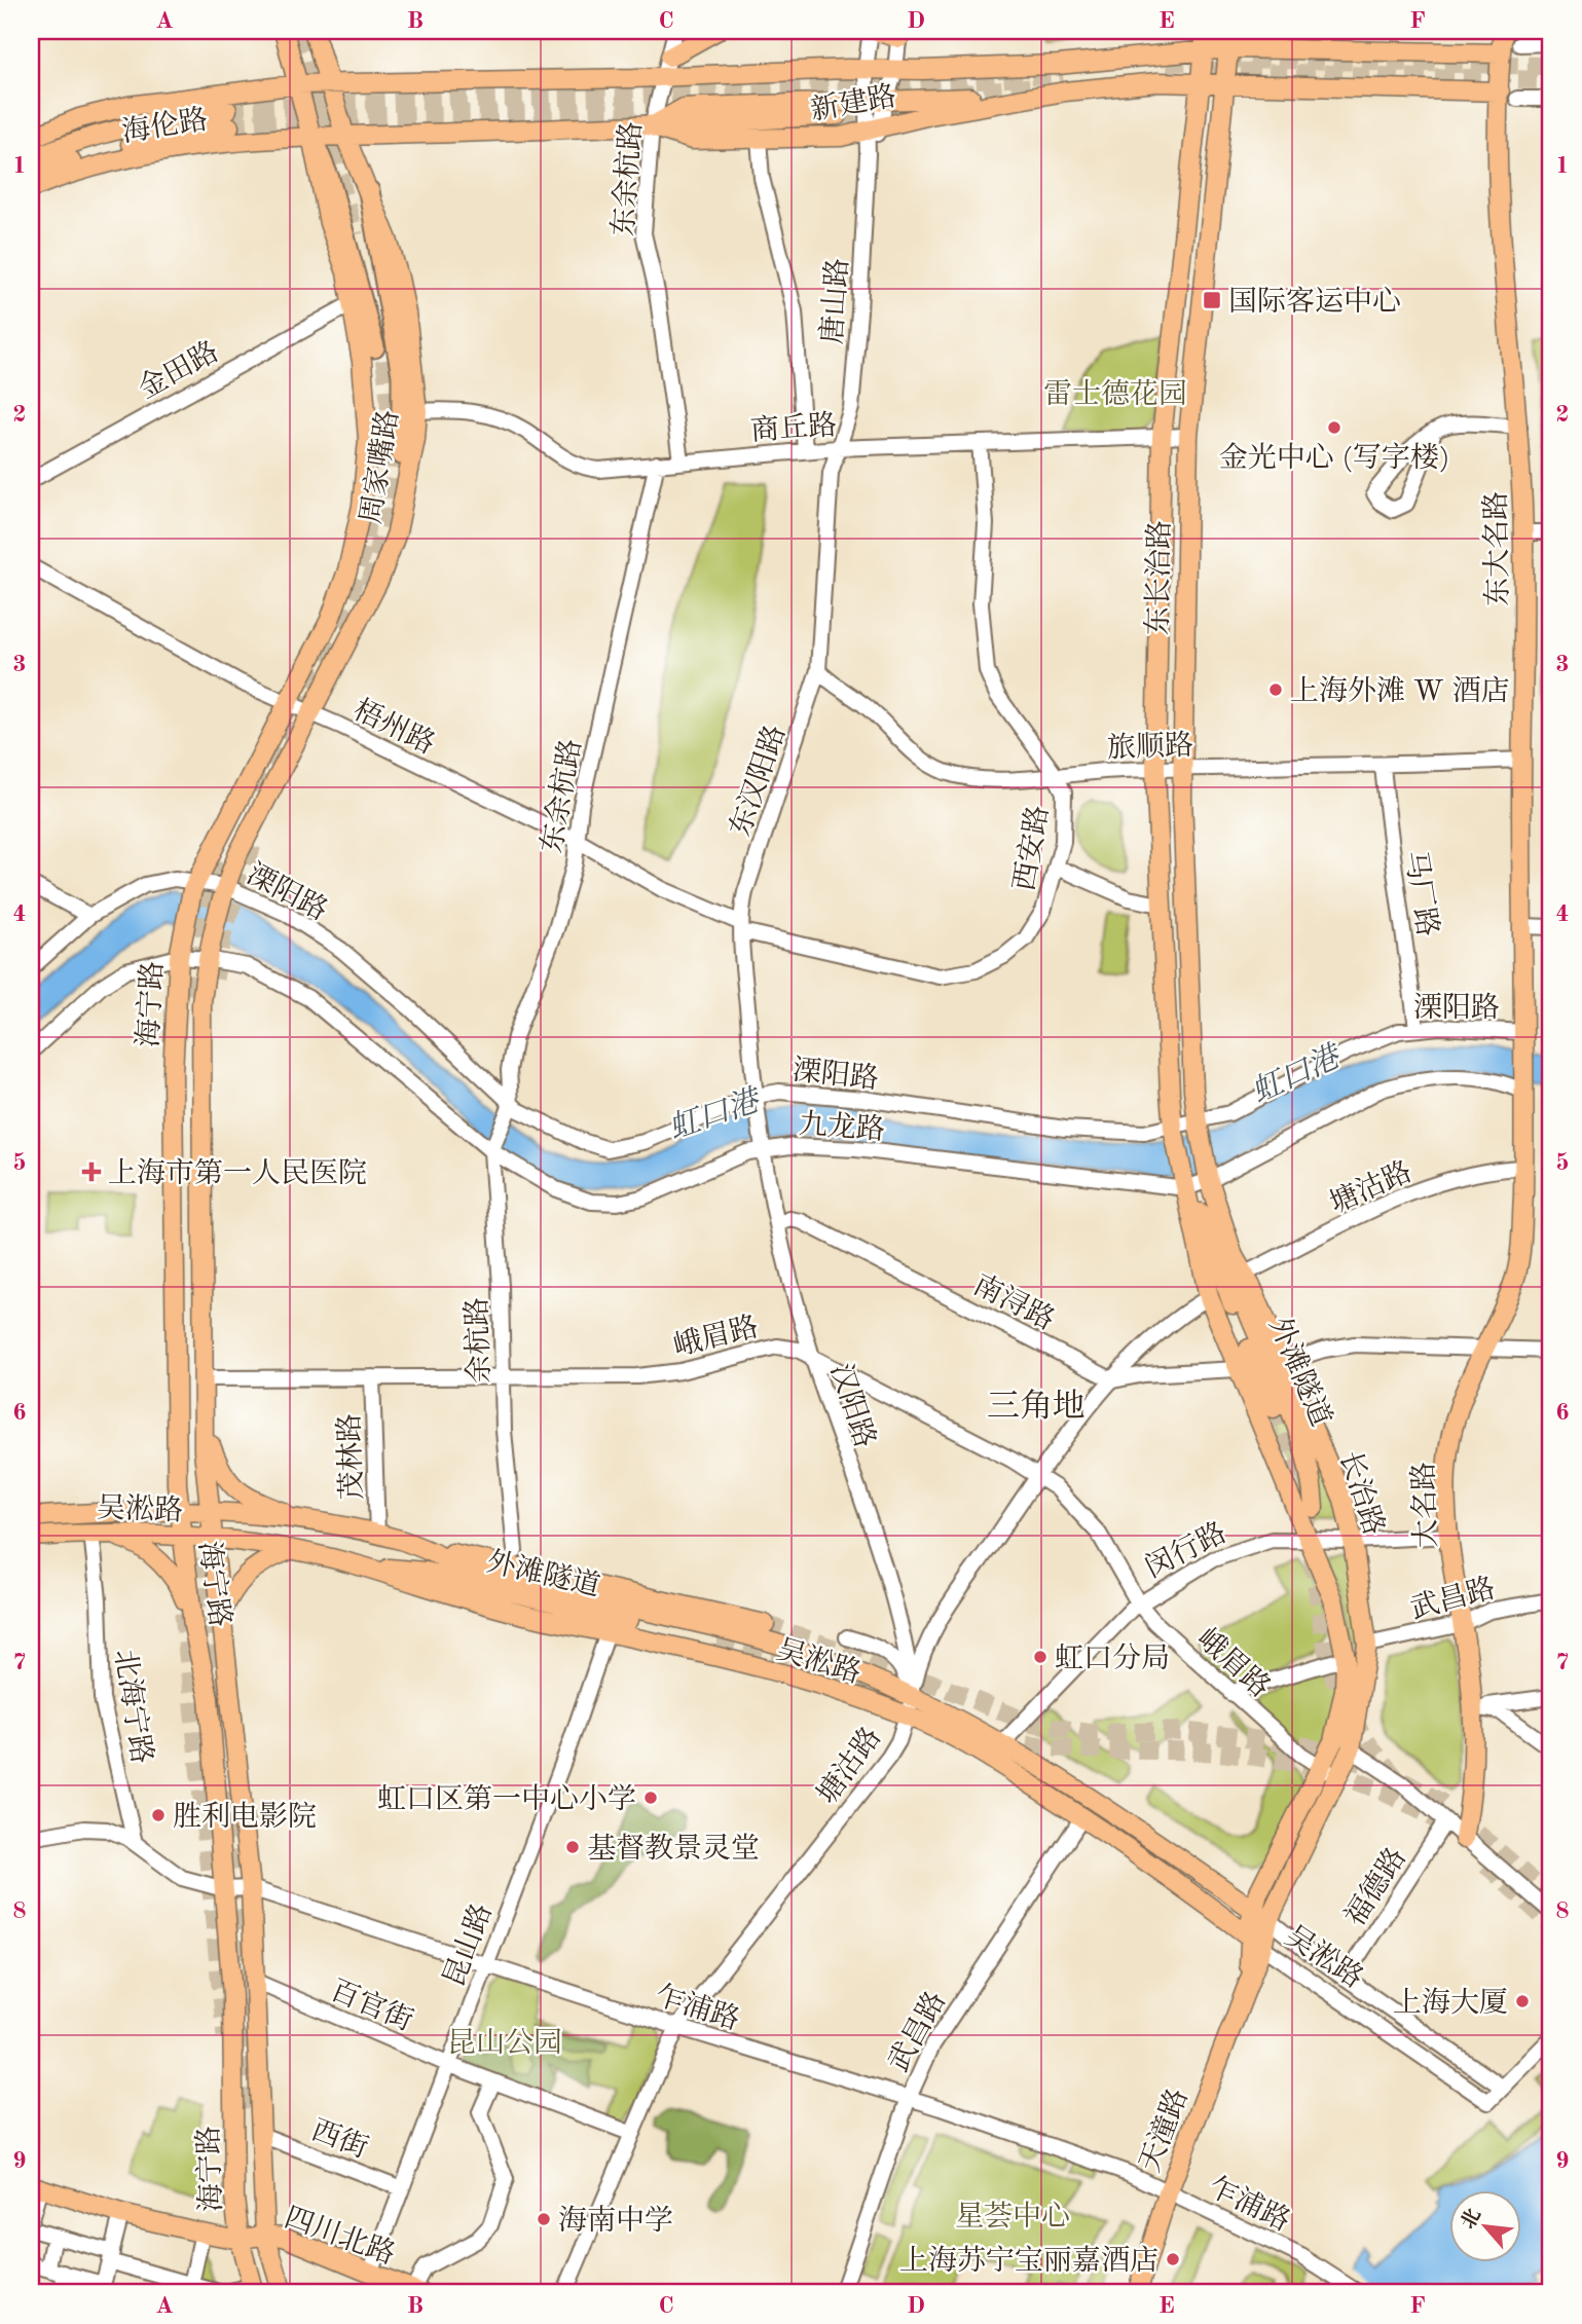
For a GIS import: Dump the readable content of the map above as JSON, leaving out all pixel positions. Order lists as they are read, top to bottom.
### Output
{
  "streets": {
    "main road": [
      "新建路",
      "海伦路",
      "周家嘴路",
      "东大名路",
      "东长治路",
      "海宁路",
      "外滩隧道",
      "长治路",
      "大名路",
      "吴淞路",
      "天潼路",
      "四川北路"
    ],
    "street": [
      "东余杭路",
      "唐山路",
      "金田路",
      "商丘路",
      "梧州路",
      "旅顺路",
      "东汉阳路",
      "西安路",
      "溧阳路",
      "马厂路",
      "九龙路",
      "塘沽路",
      "南浔路",
      "峨眉路",
      "余杭路",
      "汉阳路",
      "茂林路",
      "闵行路",
      "武昌路",
      "北海宁路",
      "福德路",
      "昆山路",
      "百官街",
      "乍浦路",
      "西街"
    ]
  },
  "crossings": [
    ["新建路", "海伦路"],
    ["新建路", "东余杭路"],
    ["新建路", "唐山路"],
    ["新建路", "周家嘴路"],
    ["新建路", "东大名路"],
    ["新建路", "东长治路"],
    ["海伦路", "周家嘴路"],
    ["东余杭路", "商丘路"],
    ["东余杭路", "梧州路"],
    ["东余杭路", "溧阳路"],
    ["东余杭路", "九龙路"],
    ["东余杭路", "余杭路"],
    ["唐山路", "商丘路"],
    ["唐山路", "东汉阳路"],
    ["金田路", "周家嘴路"],
    ["商丘路", "周家嘴路"],
    ["商丘路", "东长治路"],
    ["商丘路", "东汉阳路"],
    ["商丘路", "西安路"],
    ["周家嘴路", "梧州路"],
    ["周家嘴路", "溧阳路"],
    ["周家嘴路", "海宁路"],
    ["东大名路", "旅顺路"],
    ["东大名路", "溧阳路"],
    ["东大名路", "九龙路"],
    ["东大名路", "大名路"],
    ["东长治路", "旅顺路"],
    ["东长治路", "溧阳路"],
    ["东长治路", "九龙路"],
    ["东长治路", "外滩隧道"],
    ["东长治路", "长治路"],
    ["梧州路", "东汉阳路"],
    ["梧州路", "西安路"],
    ["旅顺路", "东汉阳路"],
    ["旅顺路", "西安路"],
    ["旅顺路", "马厂路"],
    ["东汉阳路", "西安路"],
    ["东汉阳路", "溧阳路"],
    ["东汉阳路", "汉阳路"],
    ["溧阳路", "马厂路"],
    ["溧阳路", "海宁路"],
    ["溧阳路", "九龙路"],
    ["溧阳路", "余杭路"],
    ["溧阳路", "长治路"],
    ["海宁路", "九龙路"],
    ["海宁路", "峨眉路"],
    ["海宁路", "吴淞路"],
    ["海宁路", "百官街"],
    ["海宁路", "乍浦路"],
    ["海宁路", "西街"],
    ["海宁路", "四川北路"],
    ["九龙路", "余杭路"],
    ["九龙路", "外滩隧道"],
    ["九龙路", "汉阳路"],
    ["九龙路", "长治路"],
    ["九龙路", "大名路"],
    ["塘沽路", "南浔路"],
    ["塘沽路", "峨眉路"],
    ["塘沽路", "汉阳路"],
    ["塘沽路", "长治路"],
    ["塘沽路", "大名路"],
    ["塘沽路", "吴淞路"],
    ["塘沽路", "百官街"],
    ["塘沽路", "乍浦路"],
    ["南浔路", "汉阳路"],
    ["峨眉路", "余杭路"],
    ["峨眉路", "汉阳路"],
    ["峨眉路", "茂林路"],
    ["峨眉路", "闵行路"],
    ["峨眉路", "天潼路"],
    ["外滩隧道", "长治路"],
    ["外滩隧道", "吴淞路"],
    ["汉阳路", "吴淞路"],
    ["茂林路", "吴淞路"],
    ["长治路", "闵行路"],
    ["长治路", "武昌路"],
    ["长治路", "天潼路"],
    ["大名路", "闵行路"],
    ["大名路", "武昌路"],
    ["吴淞路", "闵行路"],
    ["吴淞路", "武昌路"],
    ["吴淞路", "北海宁路"],
    ["吴淞路", "福德路"],
    ["吴淞路", "昆山路"],
    ["吴淞路", "天潼路"],
    ["武昌路", "乍浦路"],
    ["北海宁路", "乍浦路"],
    ["昆山路", "百官街"],
    ["昆山路", "乍浦路"],
    ["昆山路", "西街"],
    ["昆山路", "四川北路"],
    ["乍浦路", "天潼路"]
  ],
  "districts": ["三角地"],
  "water": ["虹口港"],
  "parks": ["雷士德花园", "昆山公园", "星荟中心"],
  "places": {
    "transit": ["国际客运中心"],
    "other": [
      "金光中心 (写字楼)",
      "上海外滩 W 酒店",
      "虹口分局",
      "虹口区第一中心小学",
      "胜利电影院",
      "基督教景灵堂",
      "上海大厦",
      "海南中学",
      "上海苏宁宝丽嘉酒店"
    ],
    "health": ["上海市第一人民医院"]
  },
  "north": "top left",
  "grid": {
    "columns": [
      "A",
      "B",
      "C",
      "D",
      "E",
      "F"
    ],
    "rows": [
      "1",
      "2",
      "3",
      "4",
      "5",
      "6",
      "7",
      "8",
      "9"
    ]
  }
}
